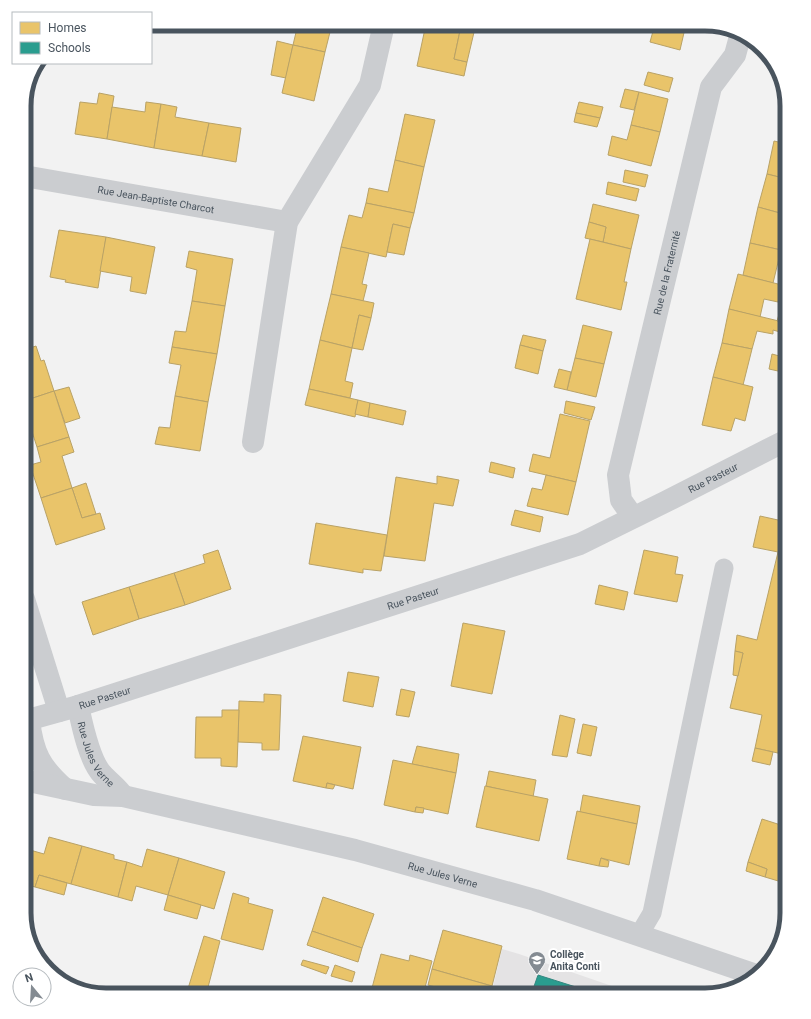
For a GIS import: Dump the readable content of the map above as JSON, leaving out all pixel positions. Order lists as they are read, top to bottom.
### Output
{
  "streets": {
    "street": [
      "Rue Jean-Baptiste Charcot",
      "Rue de la Fraternité",
      "Rue Pasteur",
      "Rue Jules Verne"
    ]
  },
  "crossings": [
    ["Rue de la Fraternité", "Rue Pasteur"],
    ["Rue Pasteur", "Rue Jules Verne"]
  ],
  "places": {
    "school or university": ["Collège Anita Conti"]
  },
  "legend": ["Homes", "Schools"],
  "north": "top"
}
